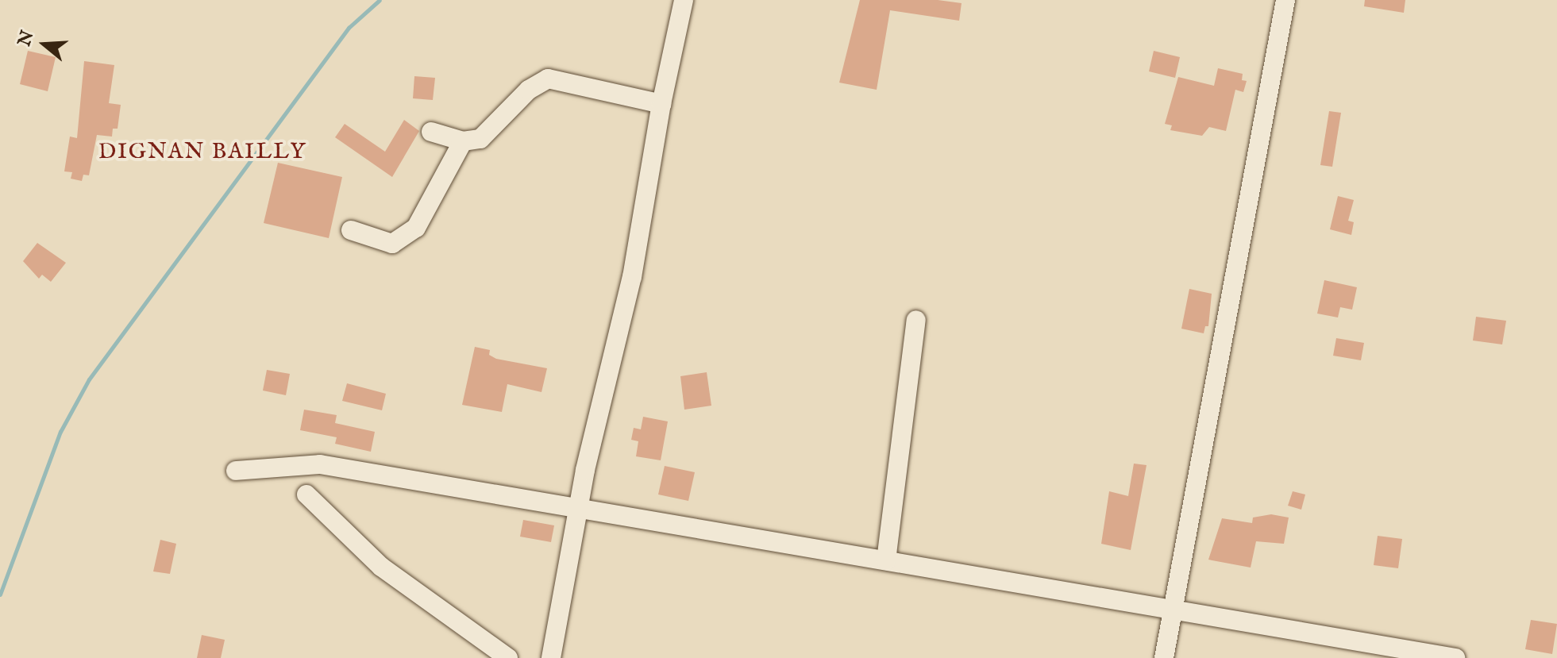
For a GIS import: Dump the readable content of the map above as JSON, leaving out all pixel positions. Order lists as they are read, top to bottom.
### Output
{
  "districts": ["DIGNAN BAILLY"],
  "north": "left"
}
